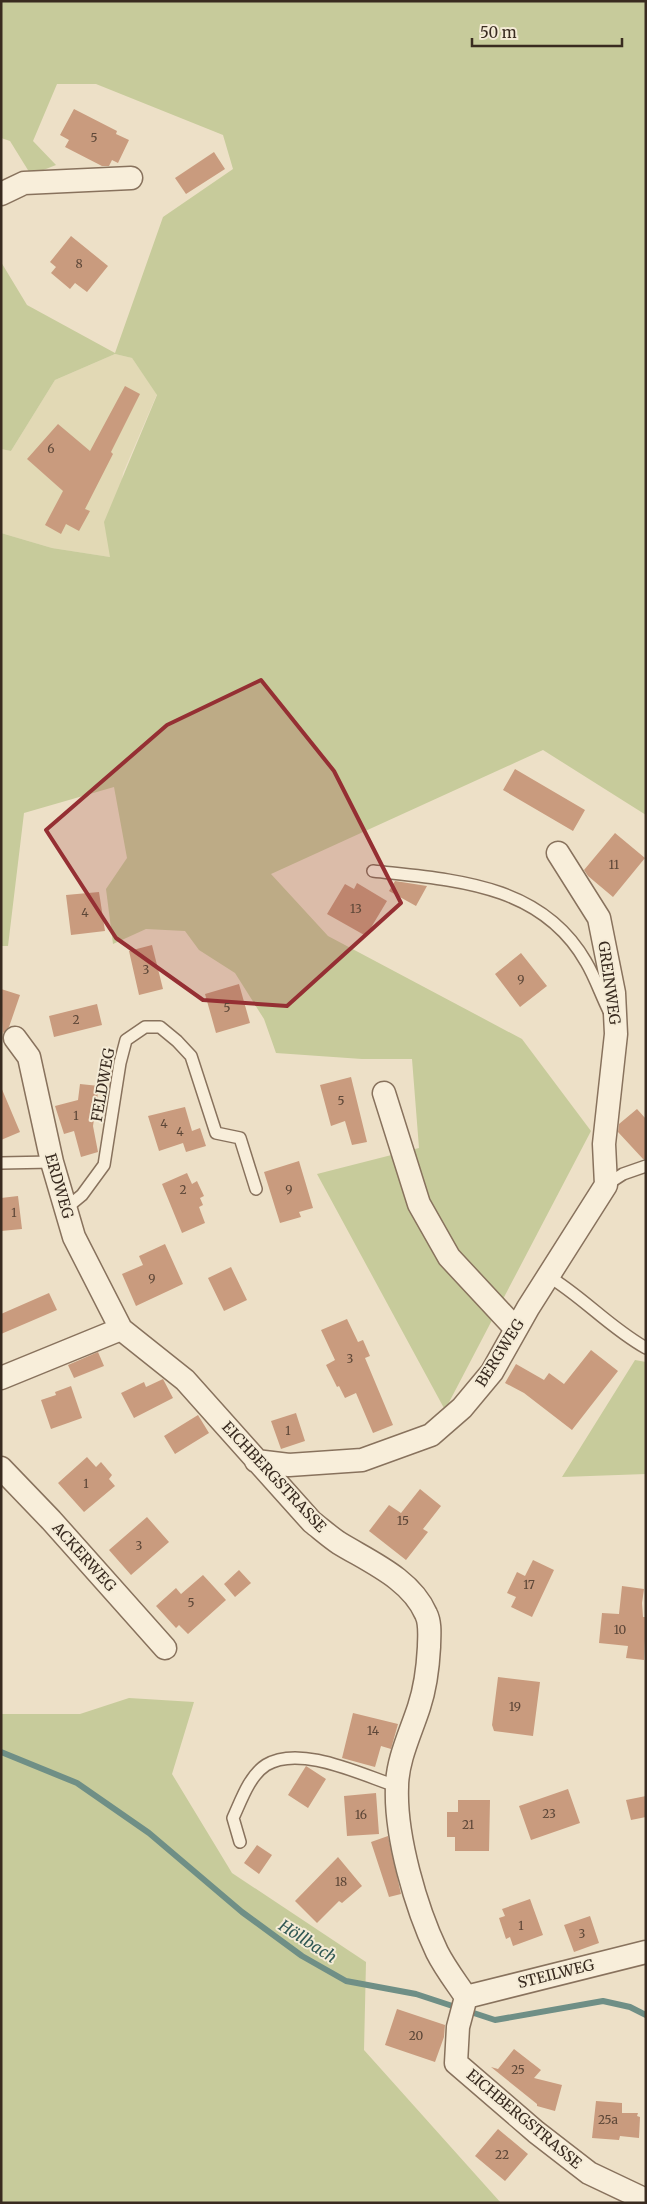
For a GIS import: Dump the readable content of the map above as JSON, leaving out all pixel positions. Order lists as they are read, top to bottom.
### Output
{
  "streets": {
    "street": [
      "GREINWEG",
      "ERDWEG",
      "BERGWEG",
      "EICHBERGSTRASSE",
      "ACKERWEG",
      "STEILWEG"
    ],
    "lane": ["FELDWEG"]
  },
  "crossings": [
    ["GREINWEG", "BERGWEG"],
    ["FELDWEG", "ERDWEG"],
    ["ERDWEG", "EICHBERGSTRASSE"],
    ["BERGWEG", "EICHBERGSTRASSE"],
    ["EICHBERGSTRASSE", "STEILWEG"]
  ],
  "water": ["Höllbach"],
  "house_numbers": [
    "5",
    "8",
    "6",
    "11",
    "13",
    "4",
    "3",
    "9",
    "5",
    "2",
    "5",
    "1",
    "4",
    "4",
    "2",
    "9",
    "1",
    "9",
    "3",
    "1",
    "1",
    "15",
    "3",
    "17",
    "5",
    "10",
    "19",
    "14",
    "23",
    "16",
    "21",
    "18",
    "1",
    "3",
    "20",
    "25",
    "25a",
    "22"
  ],
  "scale_bar": "50 m"
}
